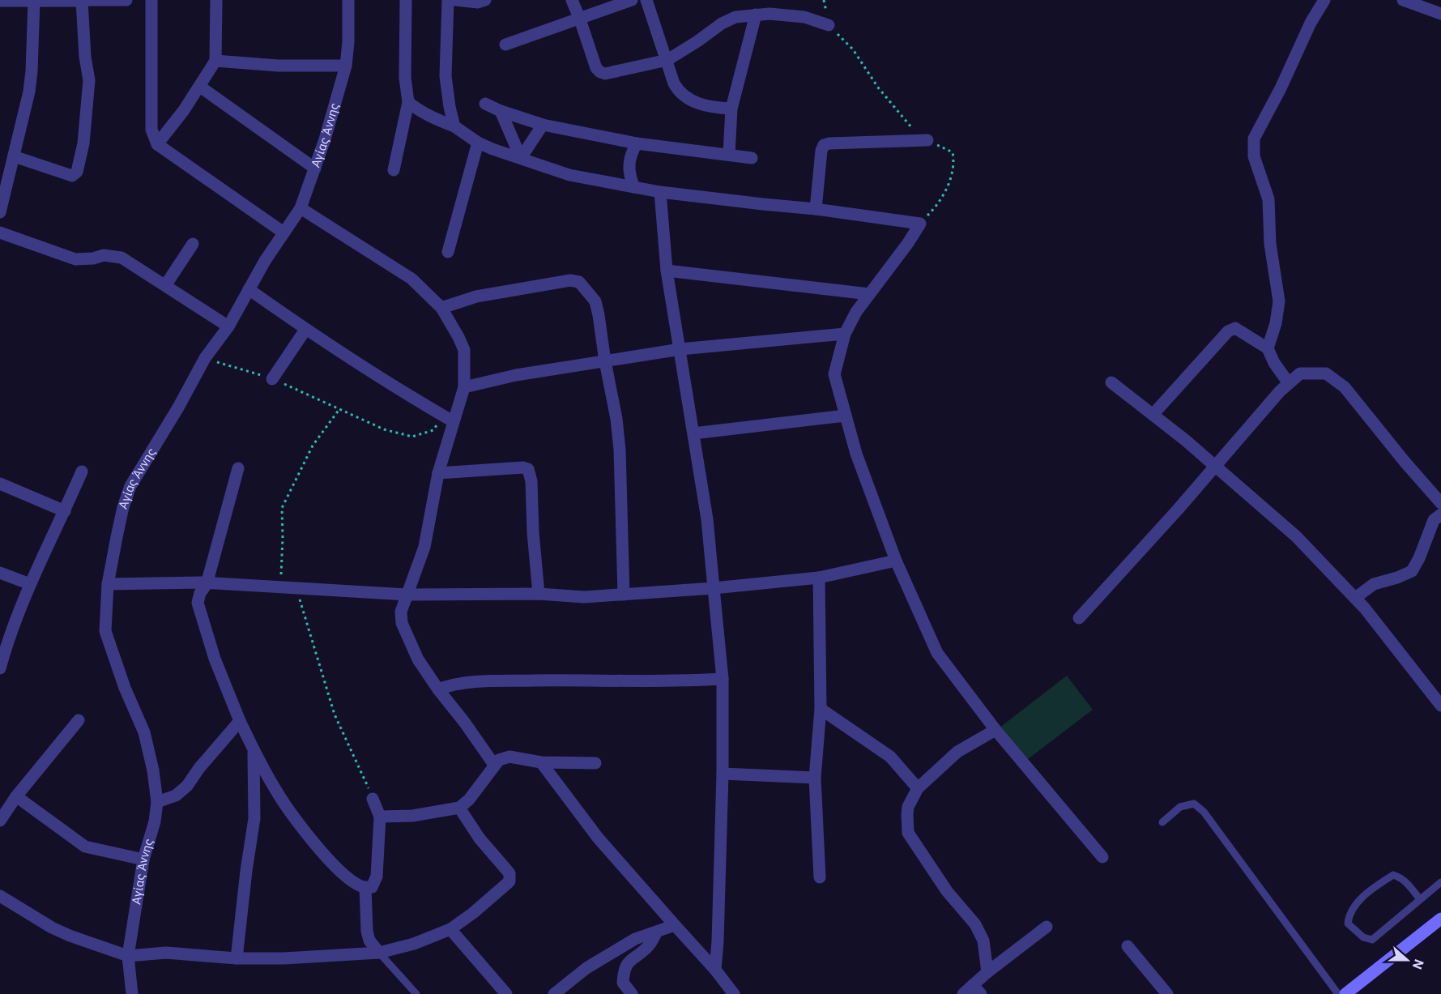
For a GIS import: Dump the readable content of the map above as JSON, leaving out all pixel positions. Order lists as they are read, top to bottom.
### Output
{
  "streets": {
    "street": ["Αγίας Άννης"]
  },
  "north": "right"
}
